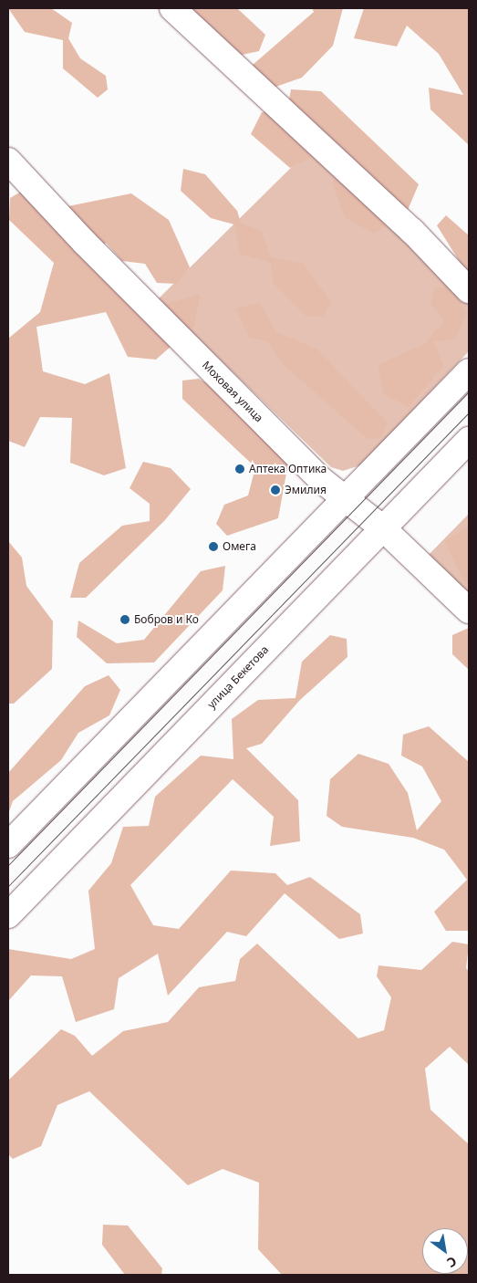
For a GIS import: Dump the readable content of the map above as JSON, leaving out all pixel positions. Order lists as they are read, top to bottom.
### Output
{
  "streets": {
    "main road": ["Моховая улица", "улица Бекетова"]
  },
  "crossings": [
    ["Моховая улица", "улица Бекетова"]
  ],
  "places": [
    "Аптека Оптика",
    "Эмилия",
    "Омега",
    "Бобров и Ко"
  ],
  "north": "bottom right"
}
